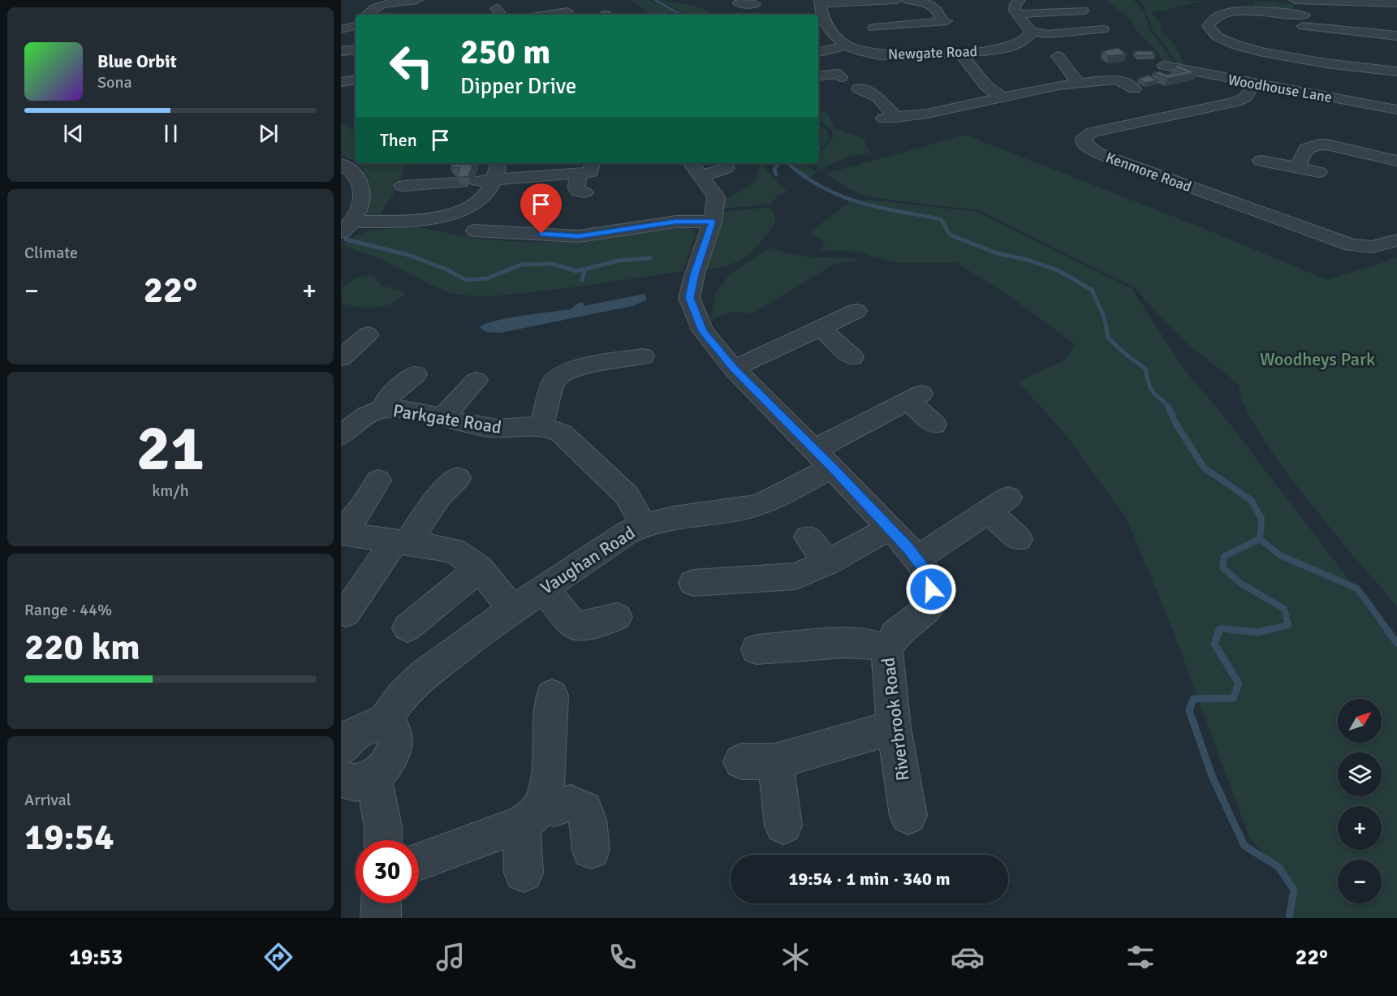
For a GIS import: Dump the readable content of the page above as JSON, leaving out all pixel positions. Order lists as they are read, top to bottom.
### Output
{
  "streets": {
    "street": [
      "Newgate Road",
      "Woodhouse Lane",
      "Kenmore Road",
      "Parkgate Road",
      "Vaughan Road",
      "Riverbrook Road"
    ]
  },
  "crossings": [
    ["Woodhouse Lane", "Kenmore Road"],
    ["Parkgate Road", "Vaughan Road"],
    ["Vaughan Road", "Riverbrook Road"]
  ],
  "parks": ["Woodheys Park"],
  "north": "top right",
  "page": {
    "turn": ["250 m", "Dipper Drive"],
    "song": ["Blue Orbit", "Sona"],
    "then": "Then",
    "tile": [
      "Climate",
      ["21", "km/h"],
      ["Range · 44%", "220 km"],
      ["Arrival", "19:54"]
    ],
    "heat": ["−", "22°", "+"],
    "map_buttons": ["+", "−"],
    "limit": "30",
    "trip": "19:54 · 1 min · 340 m",
    "tabs": ["19:53", "22°"]
  }
}
